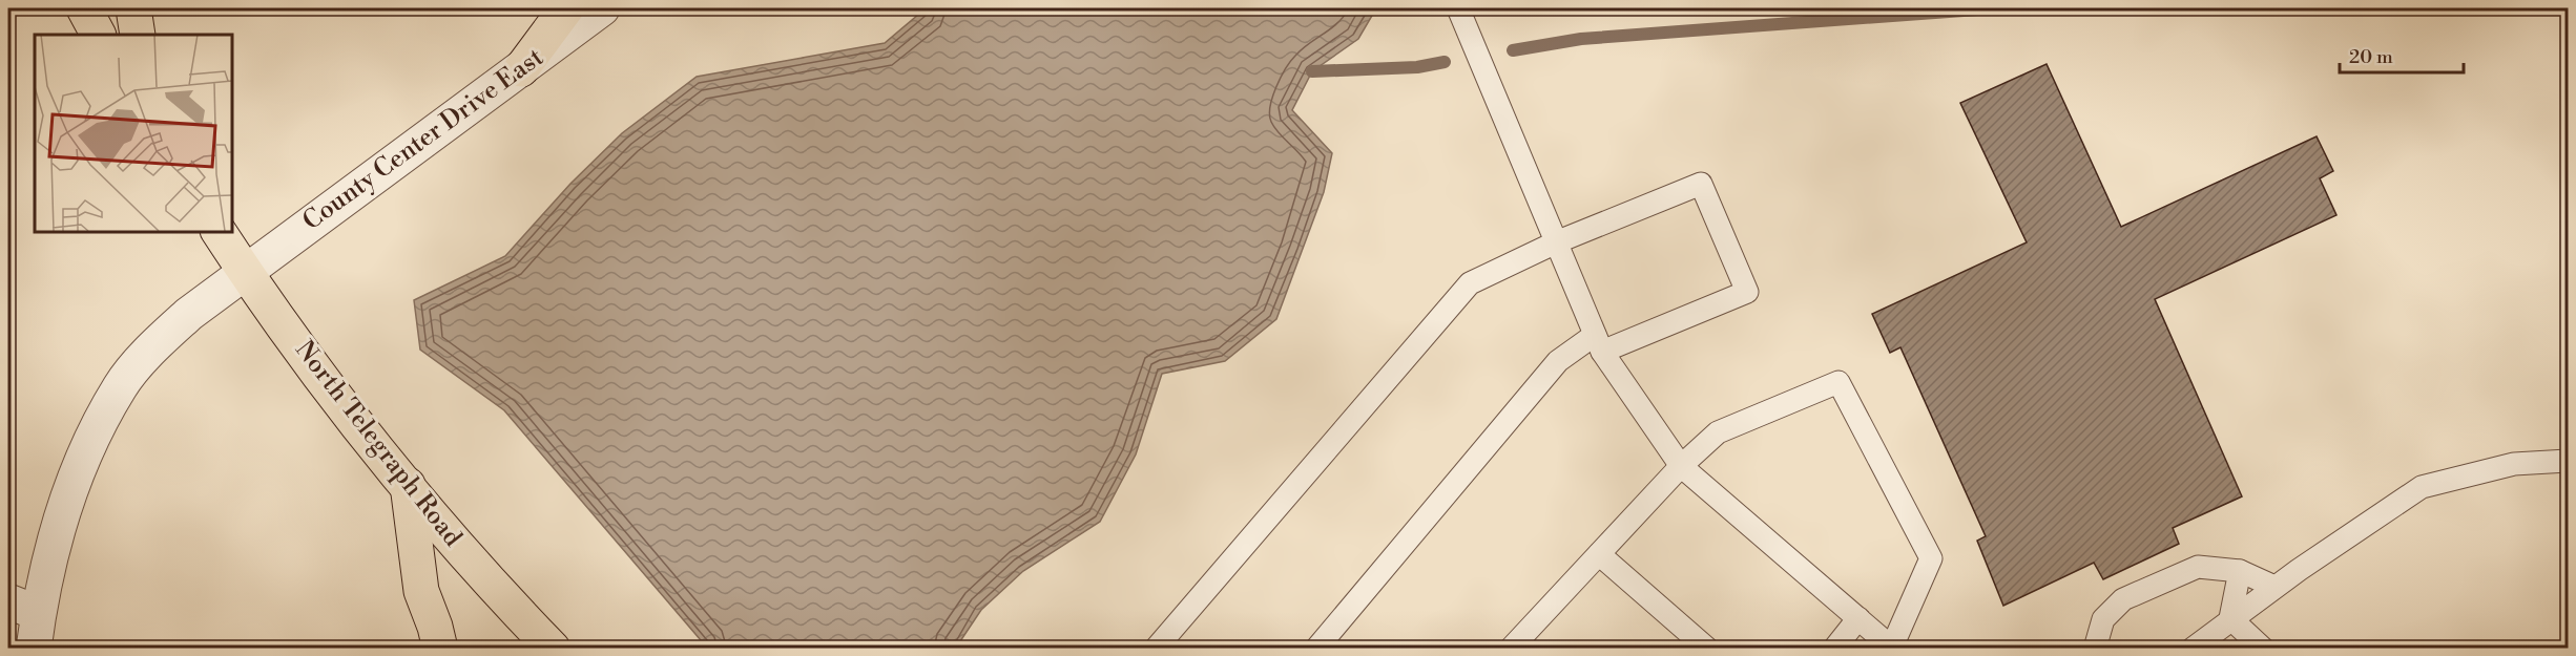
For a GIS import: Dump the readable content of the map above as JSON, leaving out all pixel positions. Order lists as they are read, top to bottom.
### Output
{
  "streets": {
    "main road": ["North Telegraph Road"],
    "street": ["County Center Drive East"]
  },
  "crossings": [
    ["County Center Drive East", "North Telegraph Road"]
  ],
  "scale_bar": "20 m"
}
